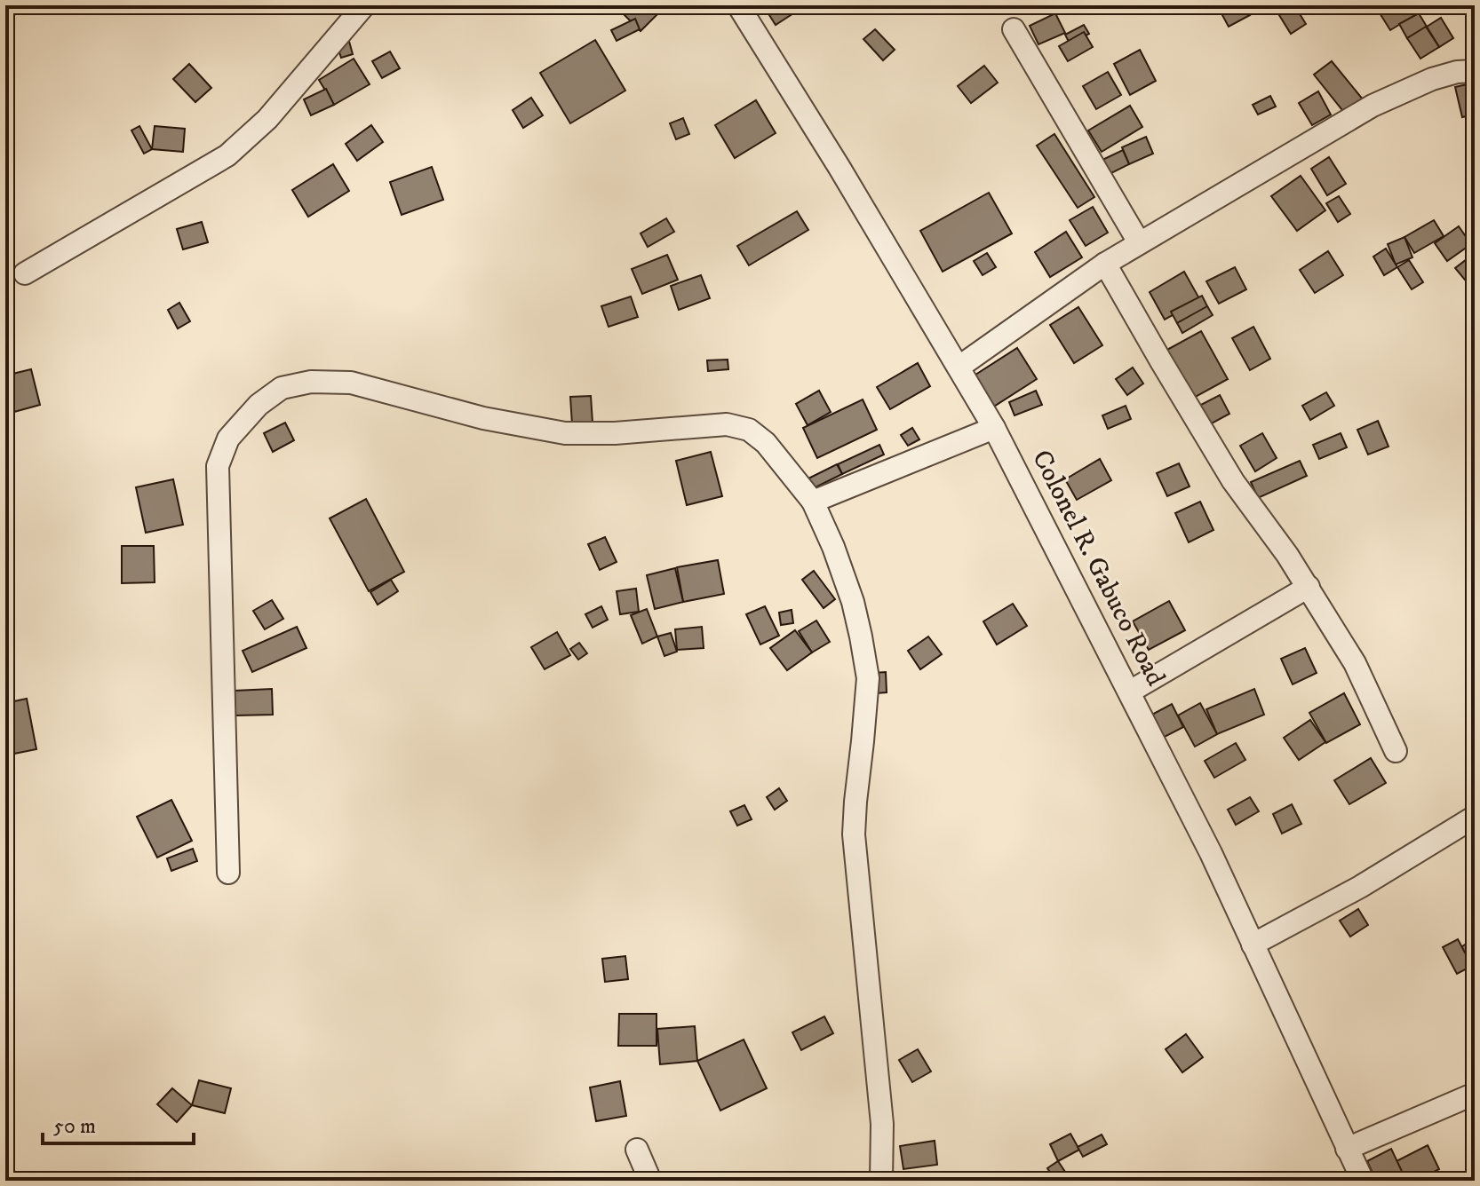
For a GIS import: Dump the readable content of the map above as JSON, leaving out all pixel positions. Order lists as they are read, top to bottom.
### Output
{
  "streets": {
    "street": ["Colonel R. Gabuco Road"]
  },
  "scale_bar": "50 m"
}
